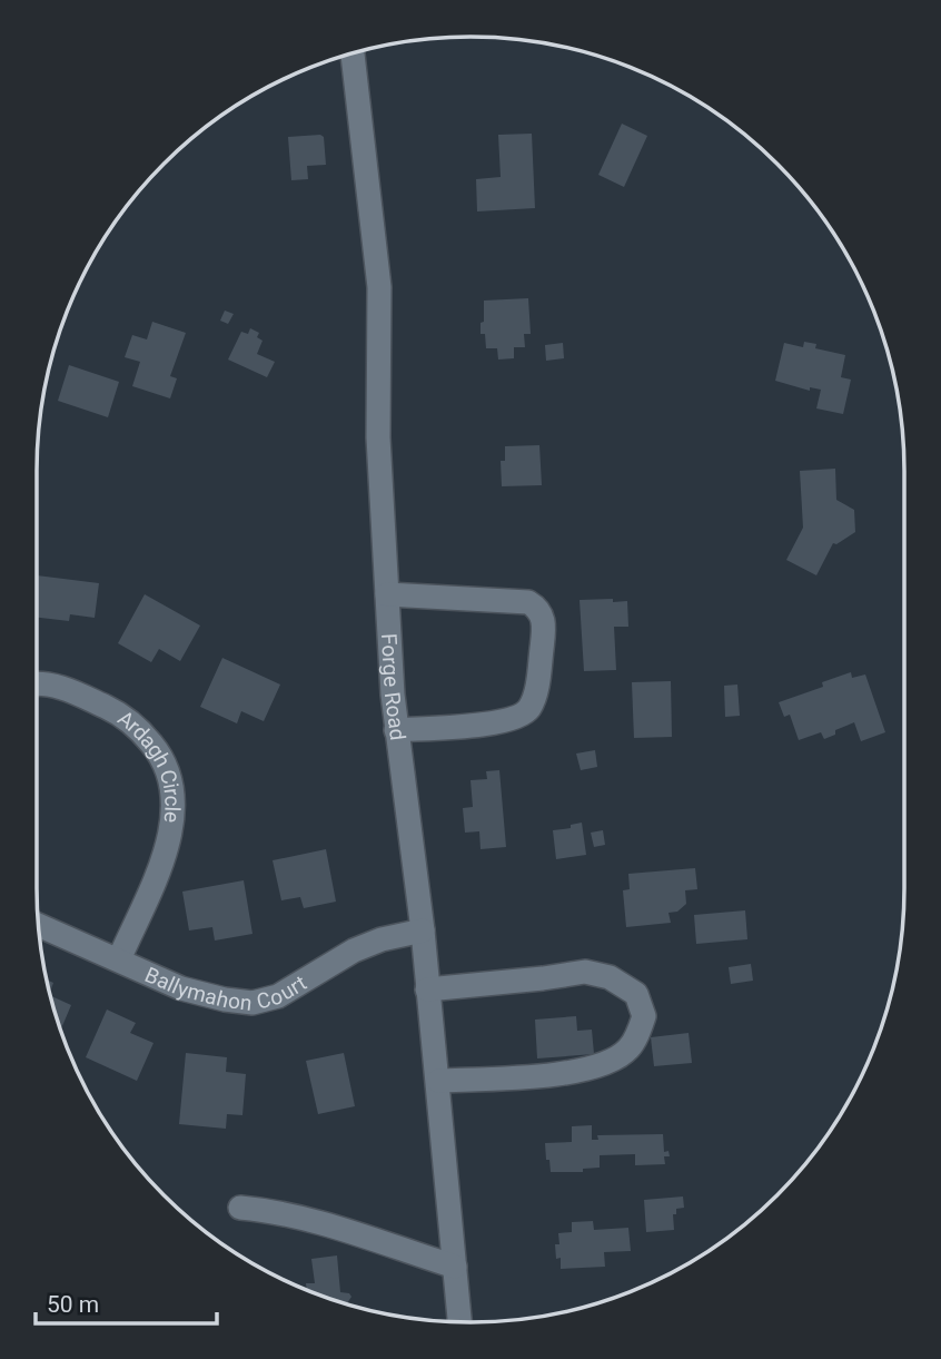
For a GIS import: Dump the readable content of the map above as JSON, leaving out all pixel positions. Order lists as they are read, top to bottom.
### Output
{
  "streets": {
    "street": ["Forge Road", "Ardagh Circle", "Ballymahon Court"]
  },
  "crossings": [
    ["Forge Road", "Ballymahon Court"],
    ["Ardagh Circle", "Ballymahon Court"]
  ],
  "scale_bar": "50 m"
}
